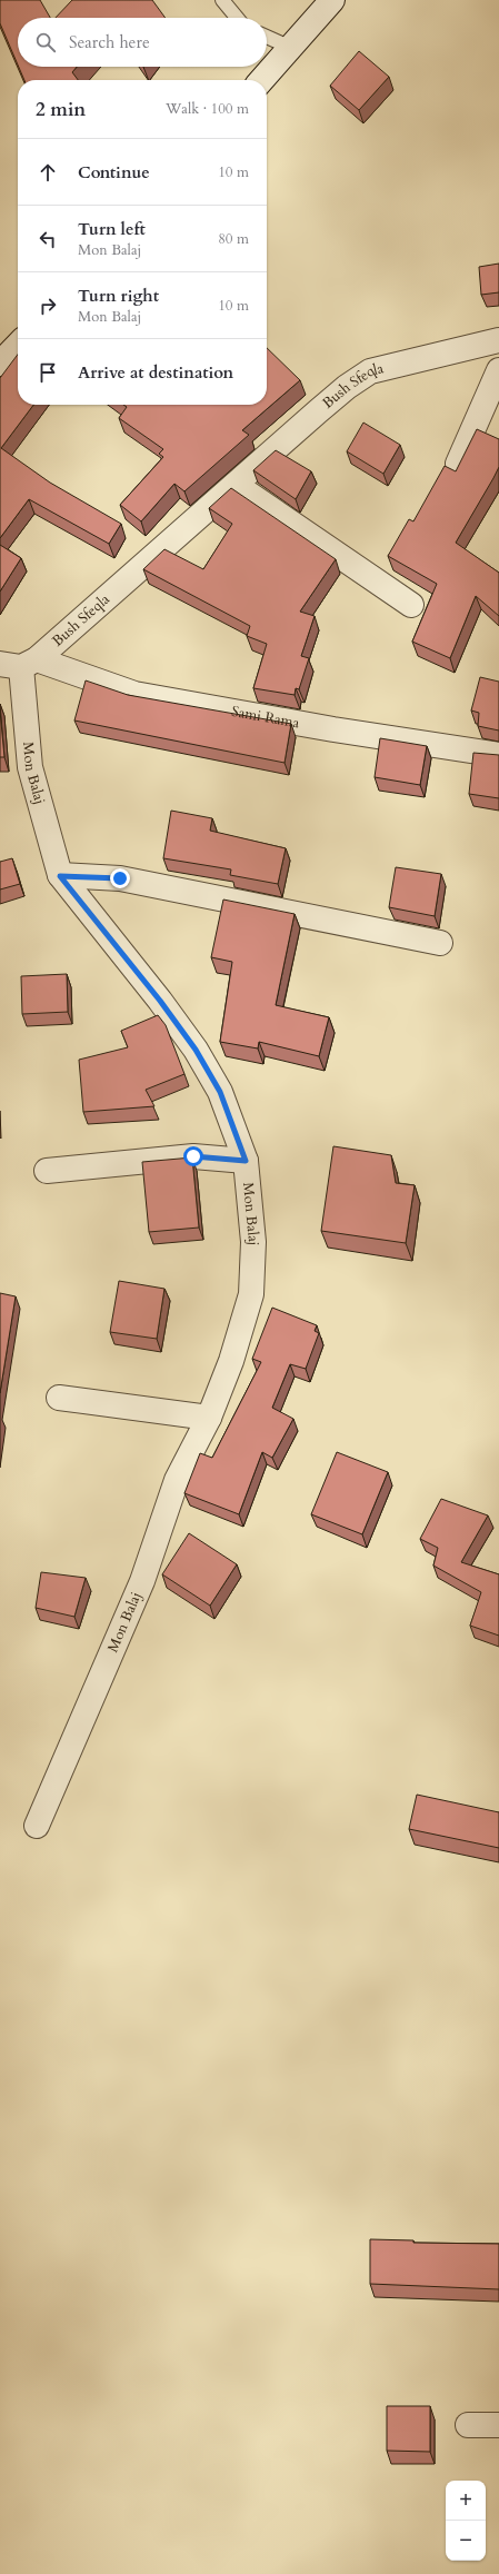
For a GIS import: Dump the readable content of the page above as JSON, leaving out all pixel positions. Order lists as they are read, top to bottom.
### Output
{
  "streets": {
    "street": ["Bush Sfeqla", "Sami Rama", "Mon Balaj"]
  },
  "crossings": [
    ["Bush Sfeqla", "Sami Rama"],
    ["Bush Sfeqla", "Mon Balaj"],
    ["Sami Rama", "Mon Balaj"]
  ],
  "page": {
    "search": "Search here",
    "heading": ["2 min", "Walk · 100 m"],
    "list": [
      ["Continue", "10 m"],
      ["Turn left", "Mon Balaj", "80 m"],
      ["Turn right", "Mon Balaj", "10 m"],
      "Arrive at destination"
    ],
    "map_buttons": ["+", "−"]
  }
}
